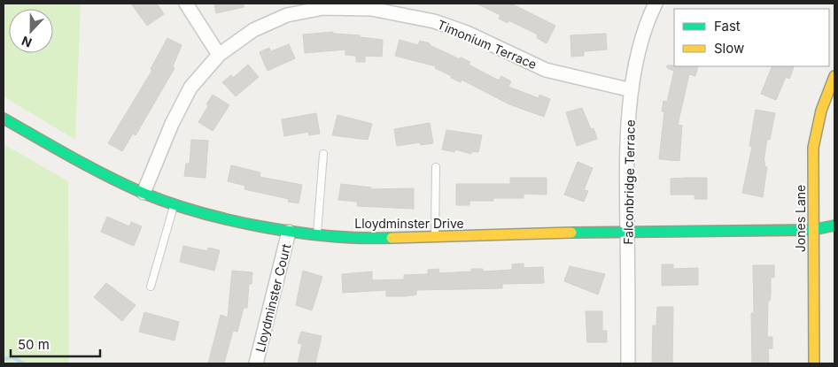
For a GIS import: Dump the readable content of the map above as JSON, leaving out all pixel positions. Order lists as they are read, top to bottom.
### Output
{
  "streets": {
    "street": [
      "Timonium Terrace",
      "Falconbridge Terrace",
      "Jones Lane",
      "Lloydminster Drive",
      "Lloydminster Court"
    ]
  },
  "crossings": [
    ["Timonium Terrace", "Falconbridge Terrace"],
    ["Timonium Terrace", "Lloydminster Drive"],
    ["Falconbridge Terrace", "Lloydminster Drive"],
    ["Jones Lane", "Lloydminster Drive"],
    ["Lloydminster Drive", "Lloydminster Court"]
  ],
  "legend": ["Fast", "Slow"],
  "scale_bar": "50 m",
  "north": "bottom"
}
